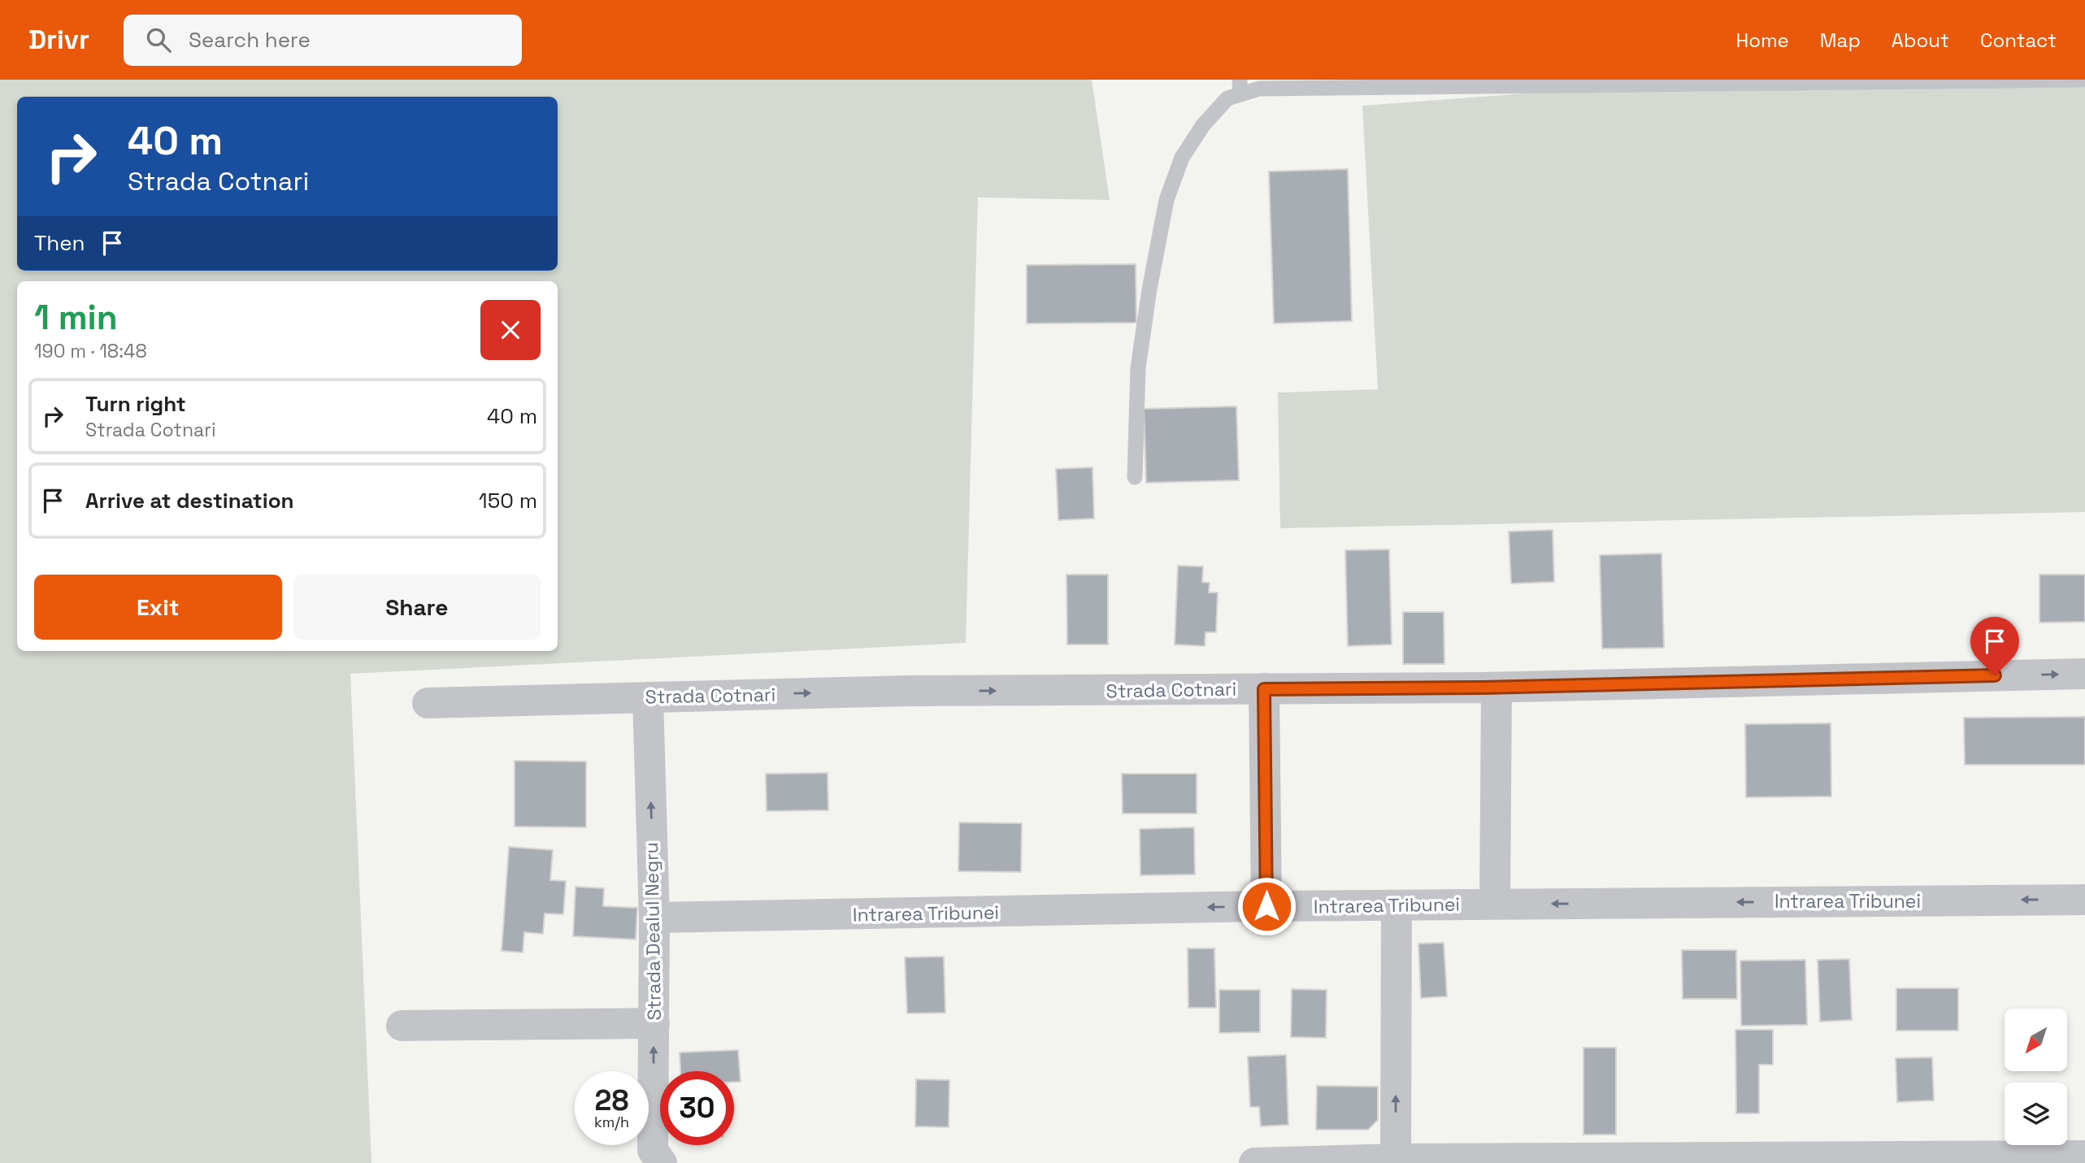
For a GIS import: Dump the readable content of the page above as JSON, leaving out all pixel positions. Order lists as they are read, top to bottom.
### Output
{
  "streets": {
    "street": ["Strada Cotnari", "Intrarea Tribunei", "Strada Dealul Negru"]
  },
  "crossings": [
    ["Strada Cotnari", "Strada Dealul Negru"],
    ["Intrarea Tribunei", "Strada Dealul Negru"]
  ],
  "one_way": ["Strada Cotnari", "Strada Dealul Negru"],
  "north": "bottom left",
  "page": {
    "header": "Drivr",
    "search": "Search here",
    "nav": [
      "Home",
      "Map",
      "About",
      "Contact"
    ],
    "turn": ["40 m", "Strada Cotnari"],
    "then": "Then",
    "heading": ["1 min", "190 m · 18:48"],
    "list": [
      {
        "name": "Turn right",
        "note": "Strada Cotnari",
        "value": "40 m"
      },
      {
        "name": "Arrive at destination",
        "value": "150 m"
      }
    ],
    "buttons": ["Exit", "Share"],
    "speed": "28 km/h",
    "limit": "30"
  }
}
